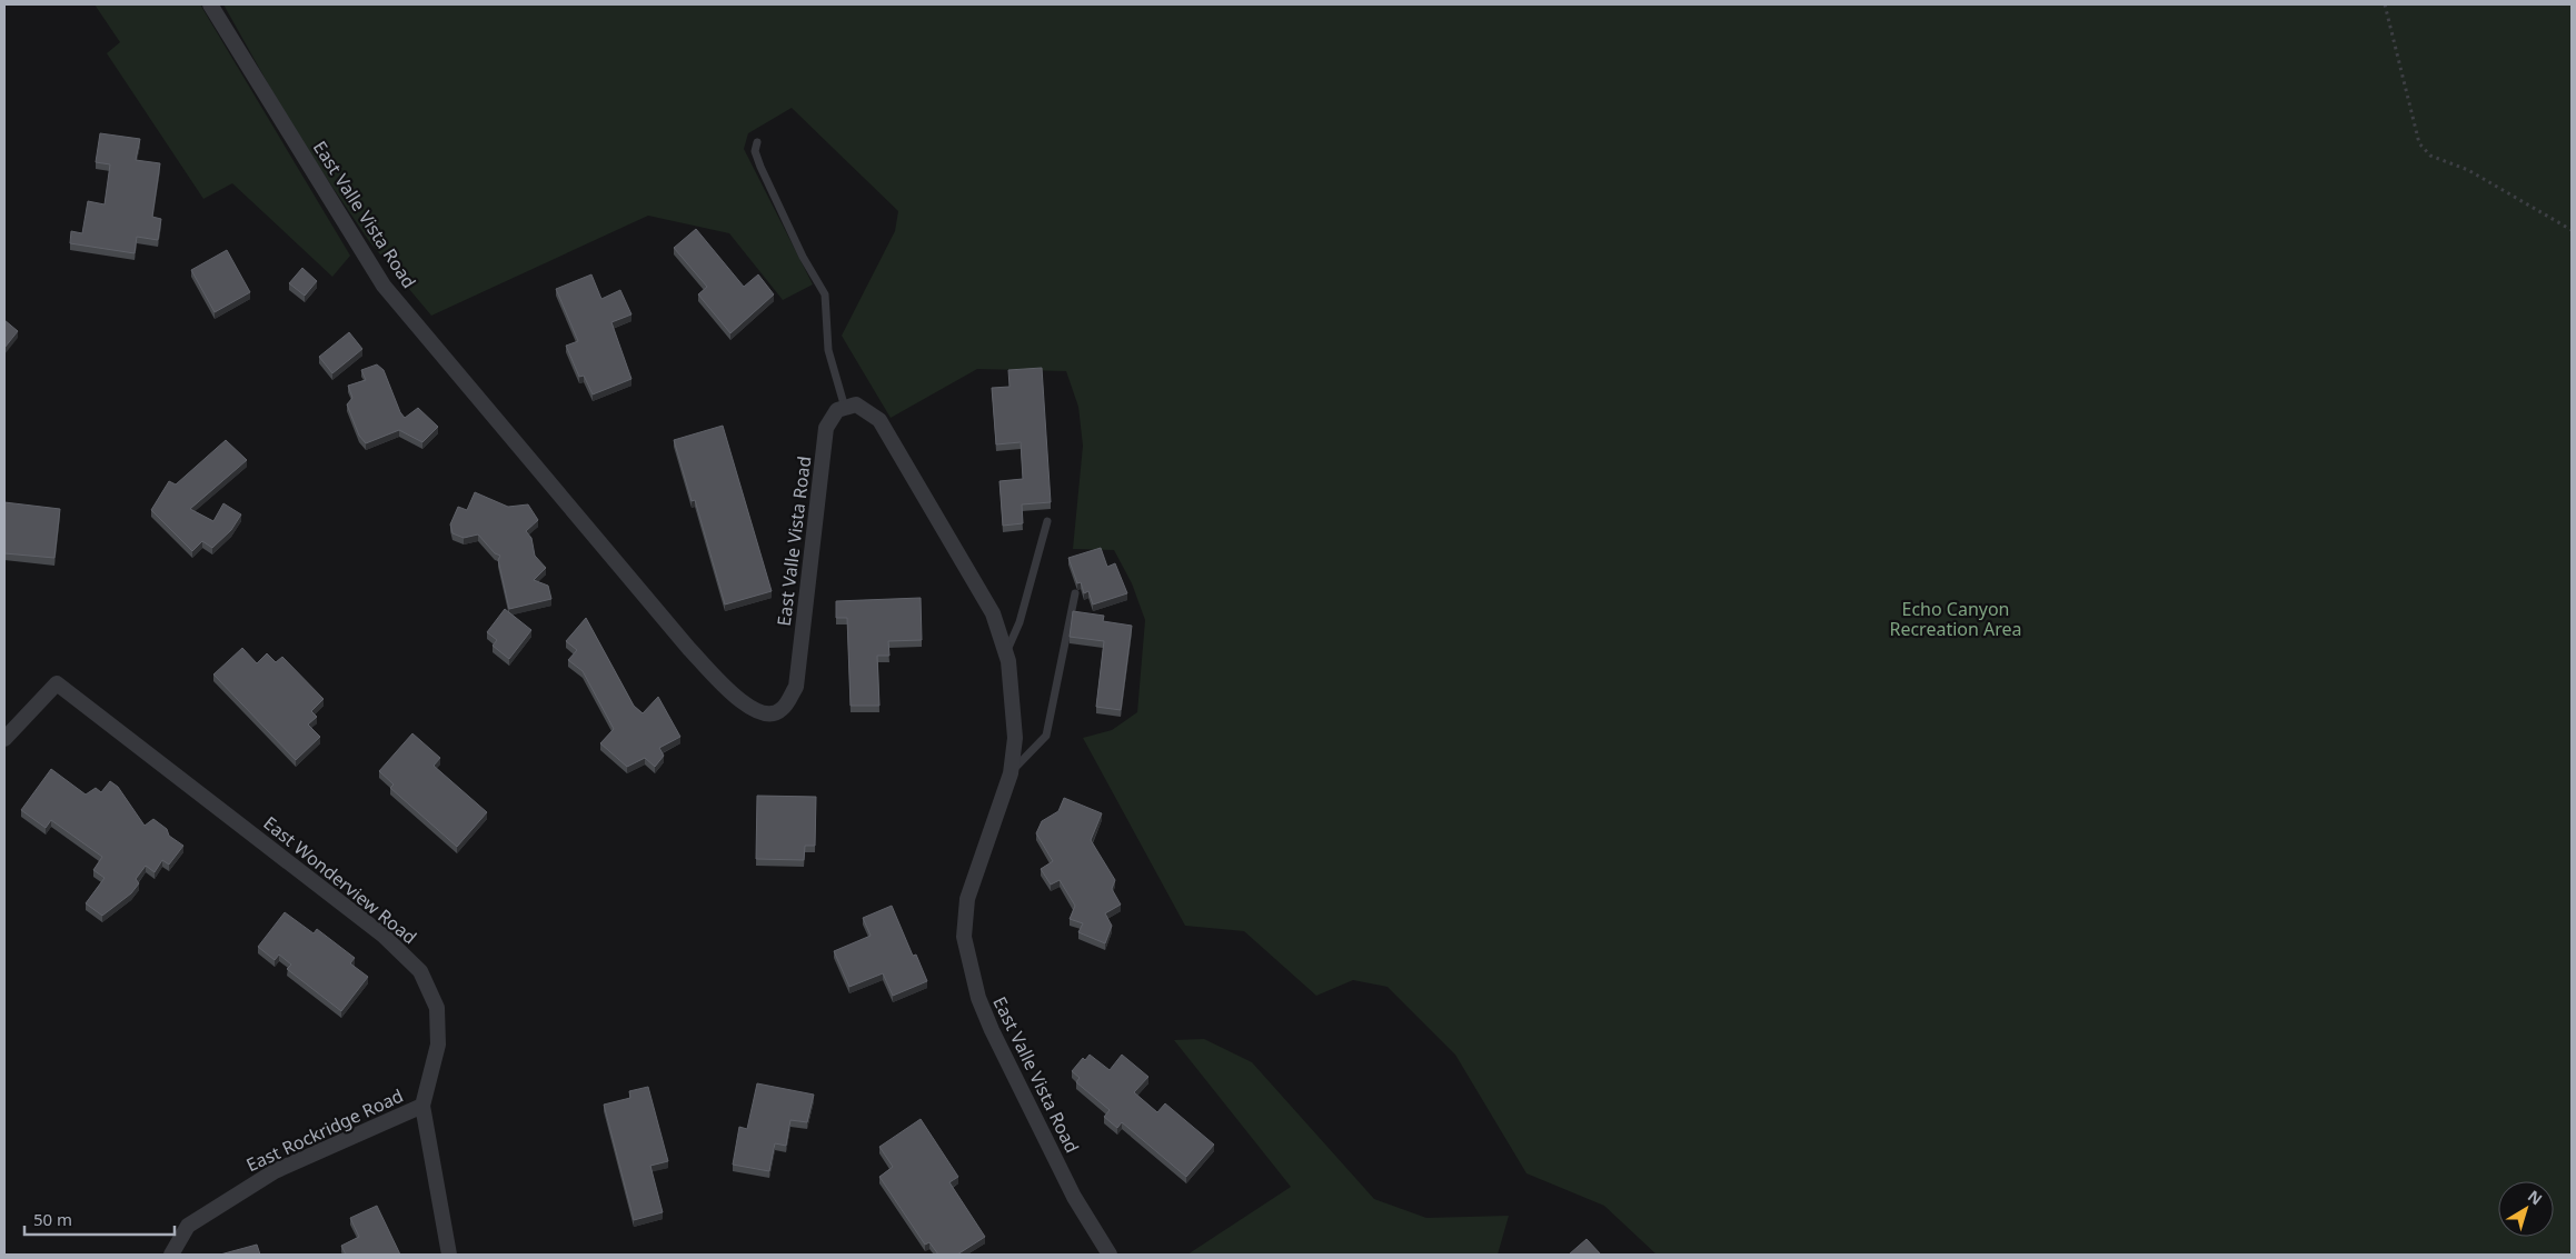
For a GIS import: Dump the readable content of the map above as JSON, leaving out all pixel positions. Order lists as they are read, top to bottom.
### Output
{
  "streets": {
    "street": ["East Valle Vista Road", "East Wonderview Road", "East Rockridge Road"]
  },
  "crossings": [
    ["East Wonderview Road", "East Rockridge Road"]
  ],
  "parks": ["Echo Canyon Recreation Area"],
  "scale_bar": "50 m",
  "north": "top right"
}
